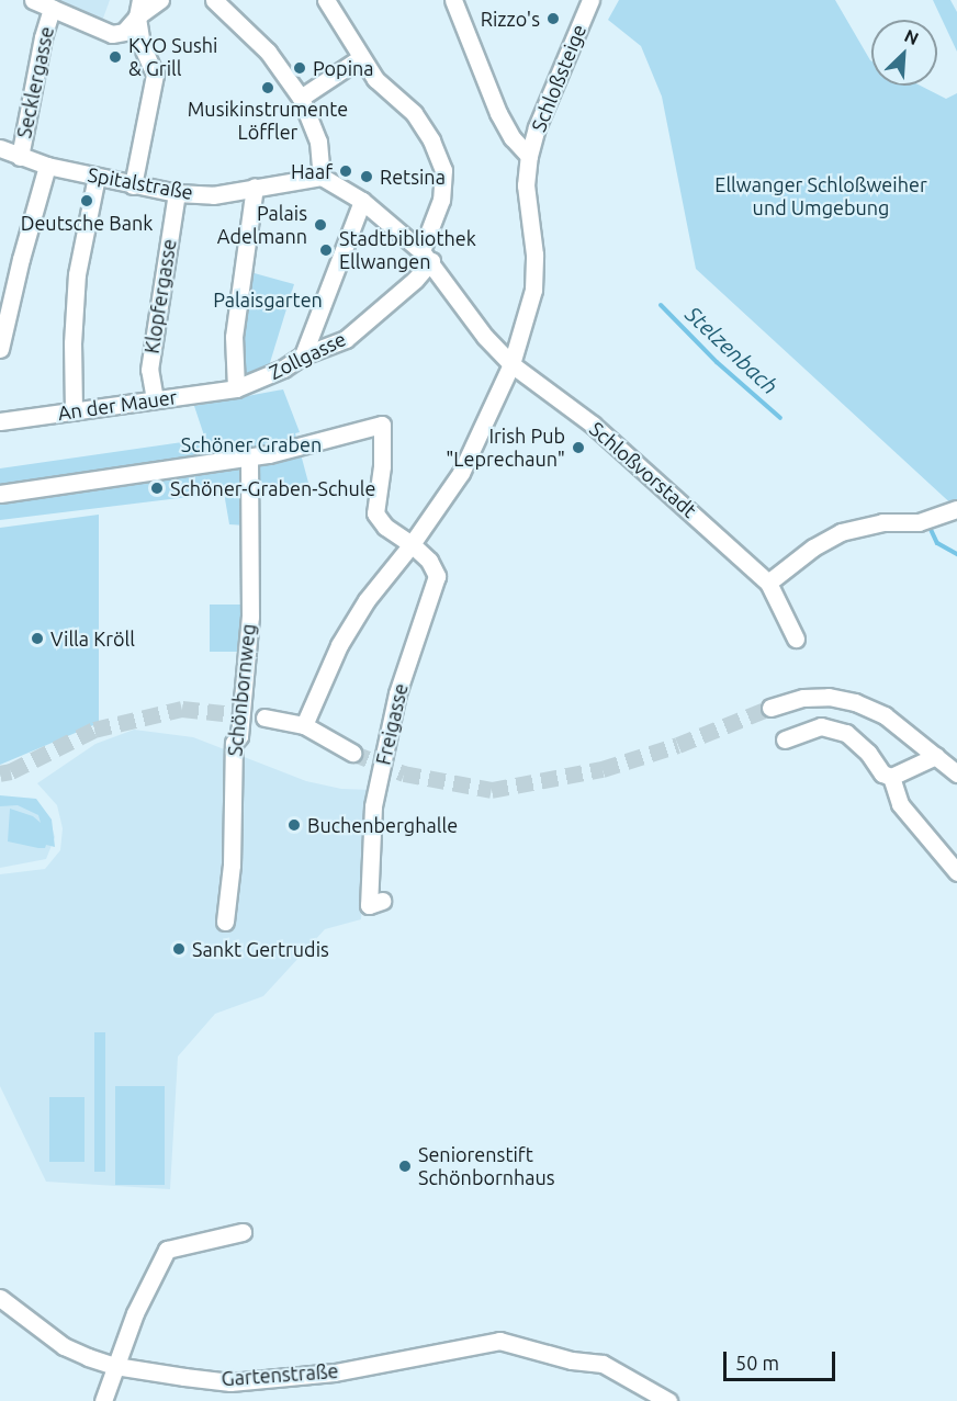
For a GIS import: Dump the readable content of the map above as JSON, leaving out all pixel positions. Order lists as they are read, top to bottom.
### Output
{
  "streets": {
    "street": [
      "Schloßsteige",
      "Secklergasse",
      "Spitalstraße",
      "Klopfergasse",
      "Zollgasse",
      "An der Mauer",
      "Schloßvorstadt",
      "Schönbornweg",
      "Freigasse",
      "Gartenstraße"
    ]
  },
  "crossings": [
    ["Schloßsteige", "Schloßvorstadt"],
    ["Secklergasse", "Spitalstraße"],
    ["Spitalstraße", "Klopfergasse"],
    ["Spitalstraße", "Schloßvorstadt"],
    ["Klopfergasse", "An der Mauer"],
    ["Zollgasse", "An der Mauer"],
    ["Zollgasse", "Schloßvorstadt"],
    ["Schönbornweg", "Freigasse"]
  ],
  "water": ["Stelzenbach"],
  "parks": ["Ellwanger Schloßweiher und Umgebung", "Palaisgarten", "Schöner Graben"],
  "places": [
    "Rizzo's",
    "KYO Sushi & Grill",
    "Popina",
    "Musikinstrumente Löffler",
    "Haaf",
    "Retsina",
    "Deutsche Bank",
    "Palais Adelmann",
    "Stadtbibliothek Ellwangen",
    "Irish Pub \"Leprechaun\"",
    "Schöner-Graben-Schule",
    "Villa Kröll",
    "Buchenberghalle",
    "Sankt Gertrudis",
    "Seniorenstift Schönbornhaus"
  ],
  "scale_bar": "50 m",
  "north": "top right"
}
